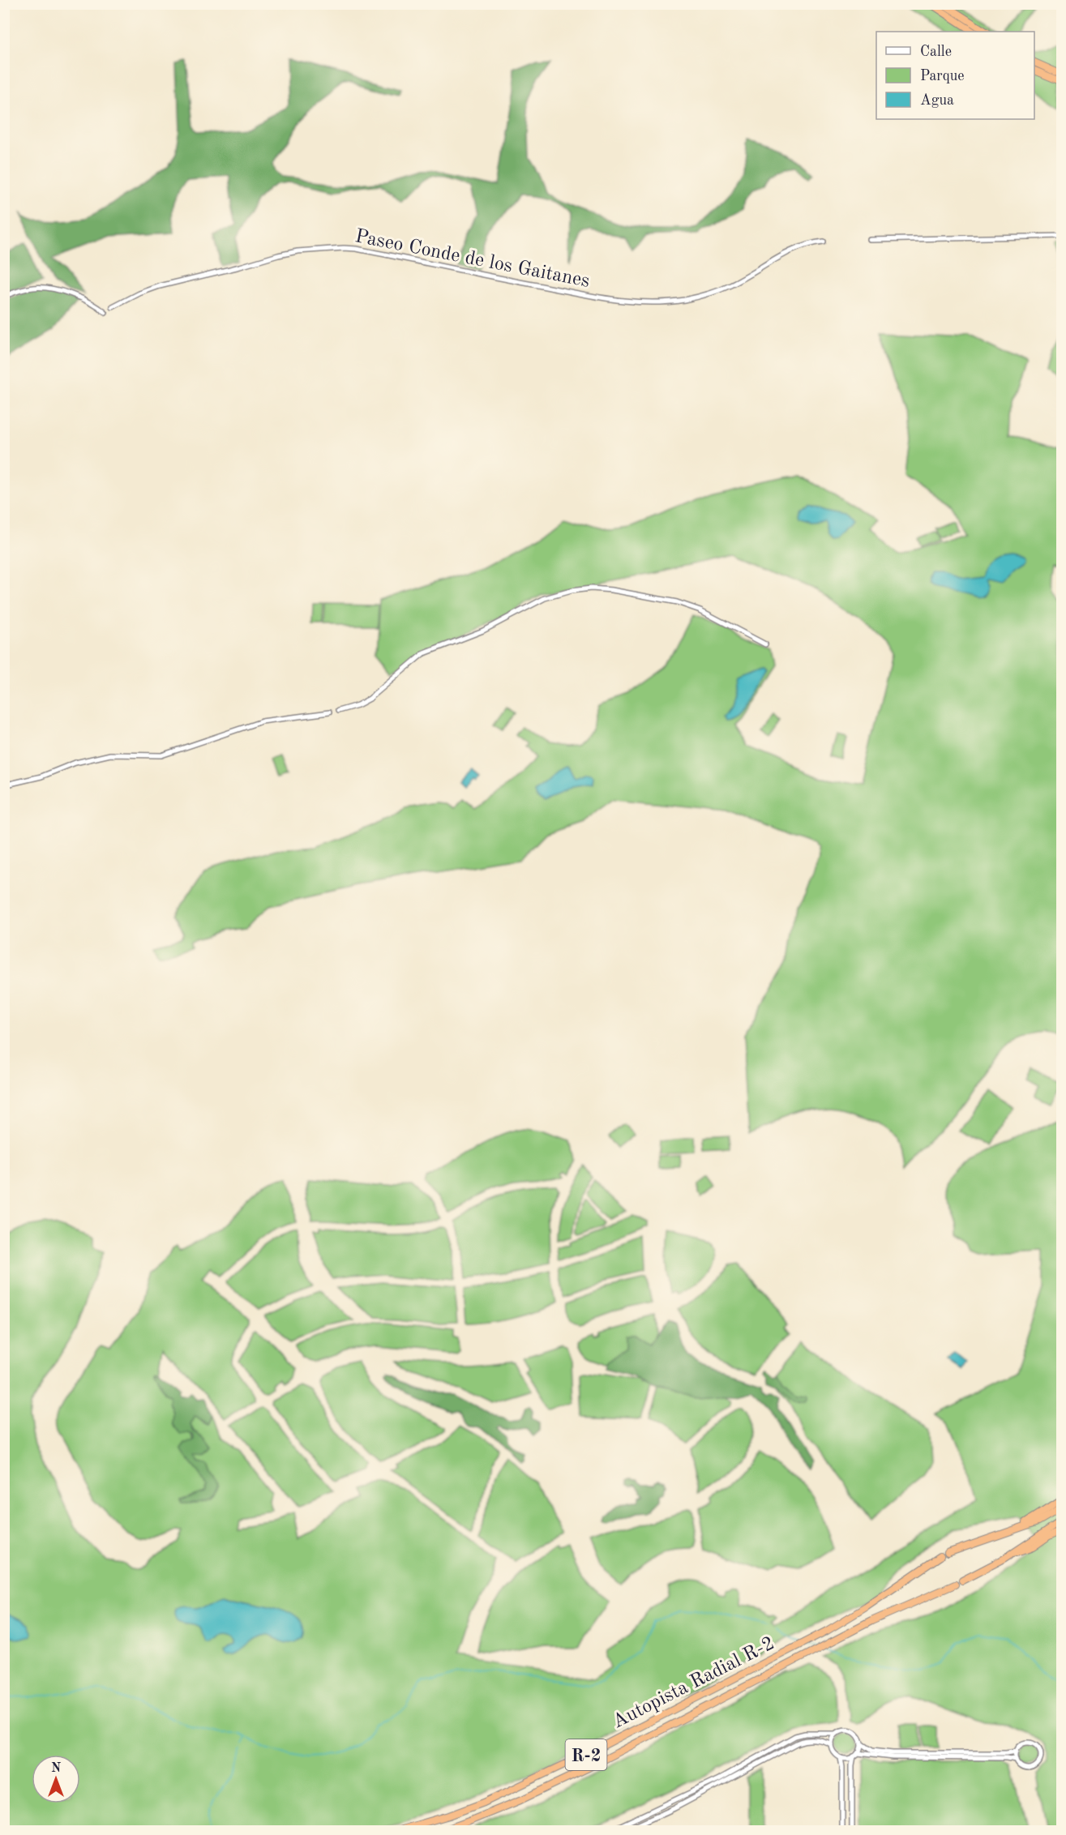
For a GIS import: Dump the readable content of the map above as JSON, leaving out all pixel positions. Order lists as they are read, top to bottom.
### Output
{
  "streets": {
    "highway": ["Autopista Radial R-2", "R-2"],
    "street": ["Paseo Conde de los Gaitanes"]
  },
  "legend": ["Calle", "Parque", "Agua"],
  "north": "top"
}
